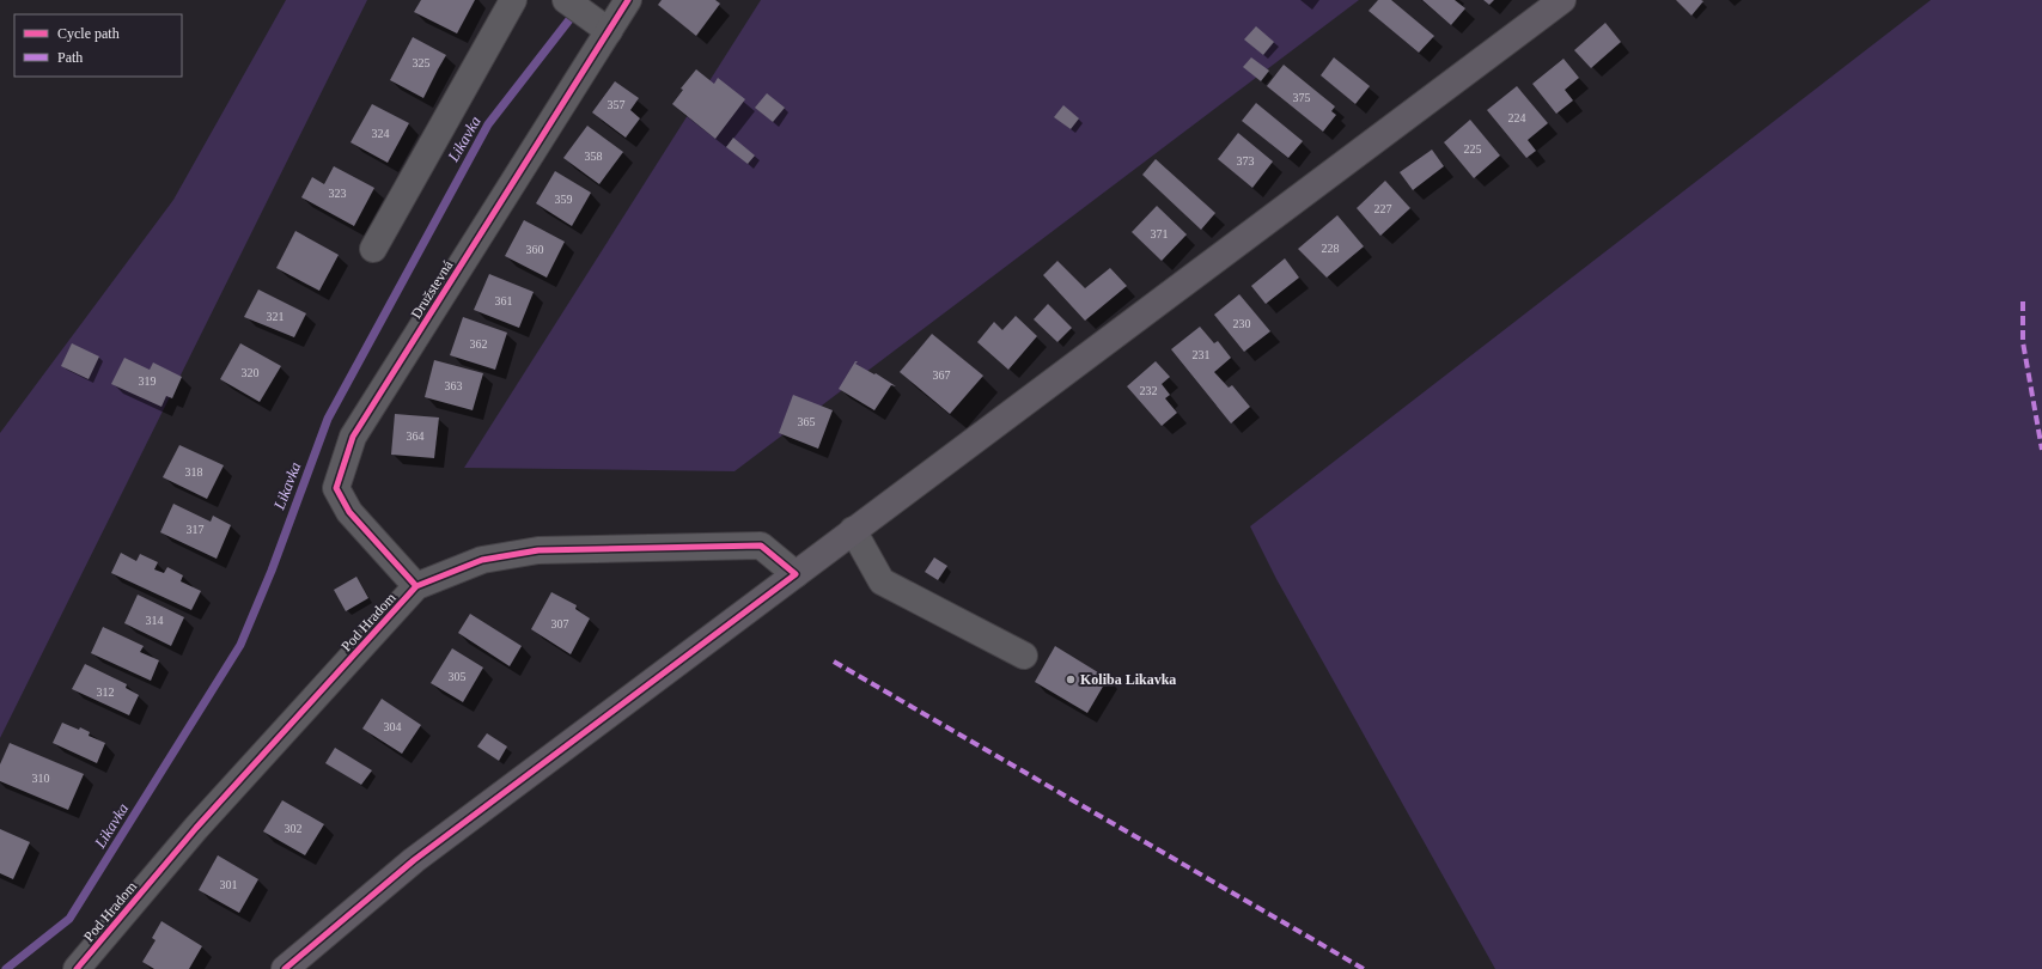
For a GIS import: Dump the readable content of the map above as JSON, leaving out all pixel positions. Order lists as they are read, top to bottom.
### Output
{
  "streets": {
    "street": ["Družstevná", "Pod Hradom"]
  },
  "crossings": [
    ["Družstevná", "Pod Hradom"]
  ],
  "water": ["Likavka"],
  "places": ["Koliba Likavka"],
  "house_numbers": [
    "325",
    "375",
    "357",
    "224",
    "324",
    "225",
    "358",
    "373",
    "323",
    "359",
    "227",
    "371",
    "228",
    "360",
    "361",
    "321",
    "230",
    "362",
    "231",
    "320",
    "367",
    "319",
    "363",
    "232",
    "365",
    "364",
    "318",
    "317",
    "314",
    "307",
    "305",
    "312",
    "304",
    "310",
    "302",
    "301"
  ],
  "legend": ["Cycle path", "Path"]
}
